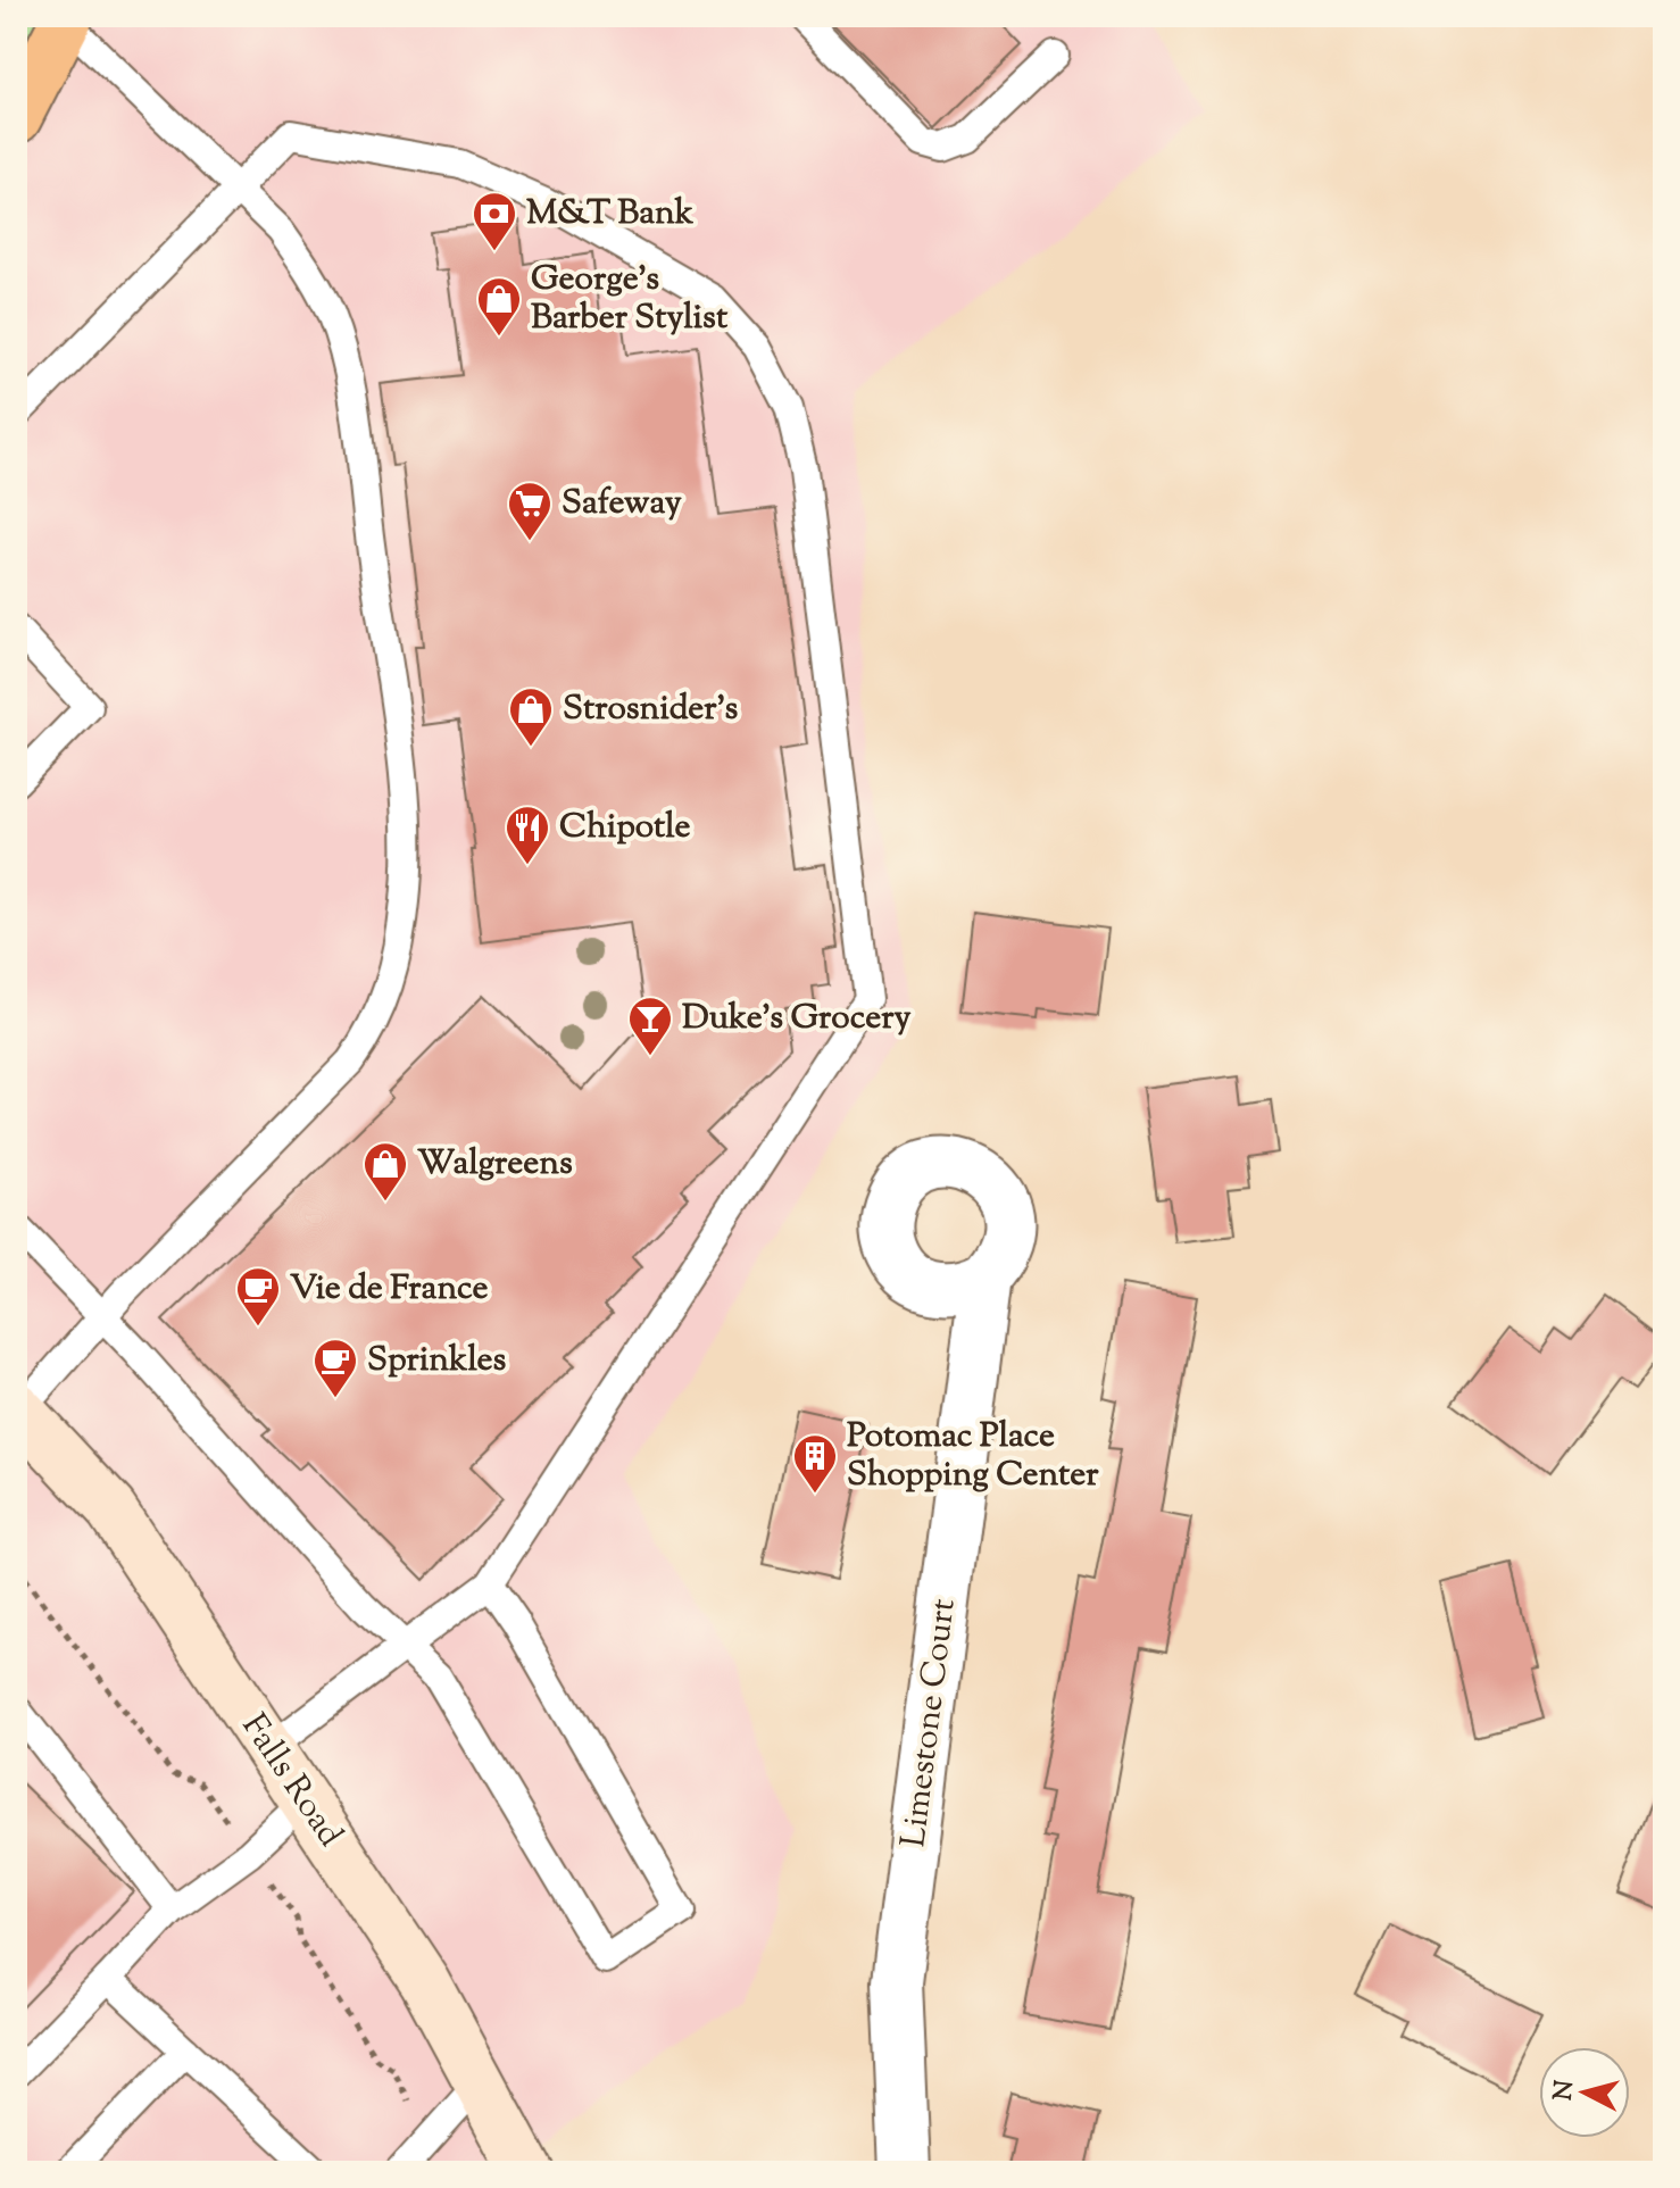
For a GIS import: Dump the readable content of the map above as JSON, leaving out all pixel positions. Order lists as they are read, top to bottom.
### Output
{
  "streets": {
    "main road": ["Falls Road"],
    "street": ["Limestone Court"]
  },
  "places": {
    "bank": ["M&T Bank"],
    "shop": ["George's Barber Stylist", "Strosnider's", "Walgreens"],
    "supermarket": ["Safeway"],
    "restaurant": ["Chipotle"],
    "bar": ["Duke's Grocery"],
    "cafe": ["Vie de France", "Sprinkles"],
    "building": ["Potomac Place Shopping Center"]
  },
  "north": "left"
}
